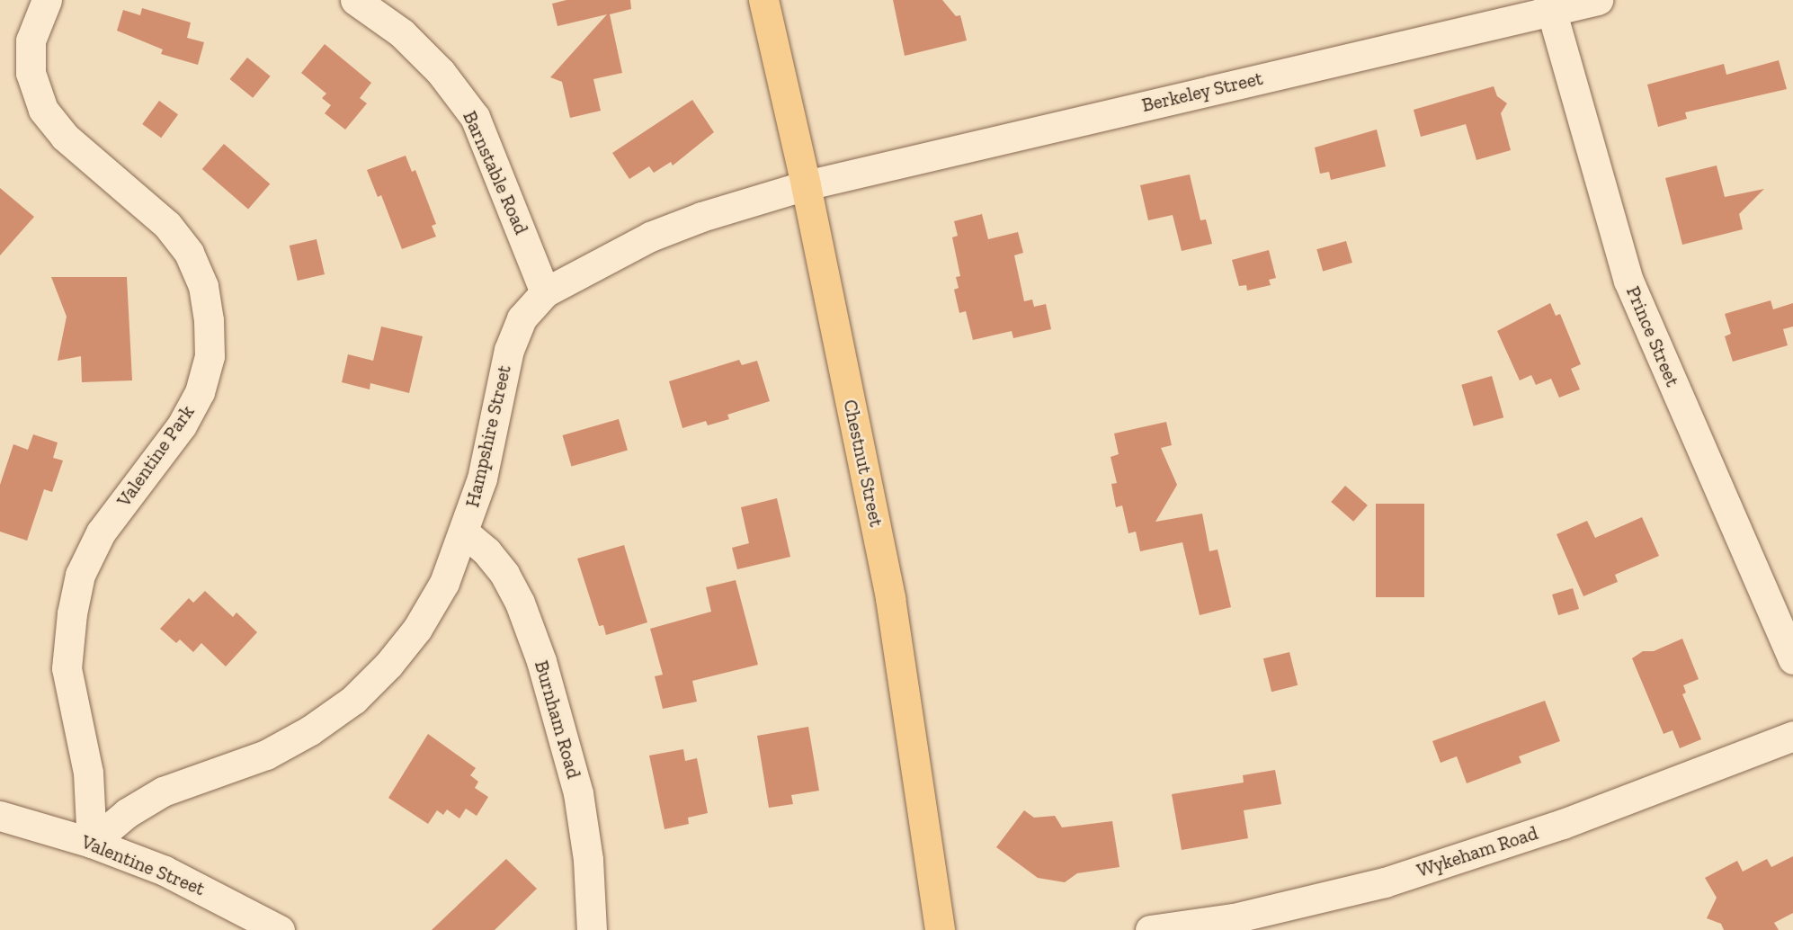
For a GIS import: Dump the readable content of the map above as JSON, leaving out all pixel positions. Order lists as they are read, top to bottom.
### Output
{
  "streets": {
    "main road": ["Chestnut Street"],
    "street": [
      "Berkeley Street",
      "Barnstable Road",
      "Prince Street",
      "Hampshire Street",
      "Valentine Park",
      "Burnham Road",
      "Wykeham Road",
      "Valentine Street"
    ]
  },
  "crossings": [
    ["Berkeley Street", "Prince Street"],
    ["Berkeley Street", "Hampshire Street"],
    ["Berkeley Street", "Chestnut Street"],
    ["Barnstable Road", "Hampshire Street"],
    ["Hampshire Street", "Valentine Park"],
    ["Hampshire Street", "Chestnut Street"],
    ["Hampshire Street", "Burnham Road"],
    ["Hampshire Street", "Valentine Street"],
    ["Valentine Park", "Valentine Street"]
  ]
}
